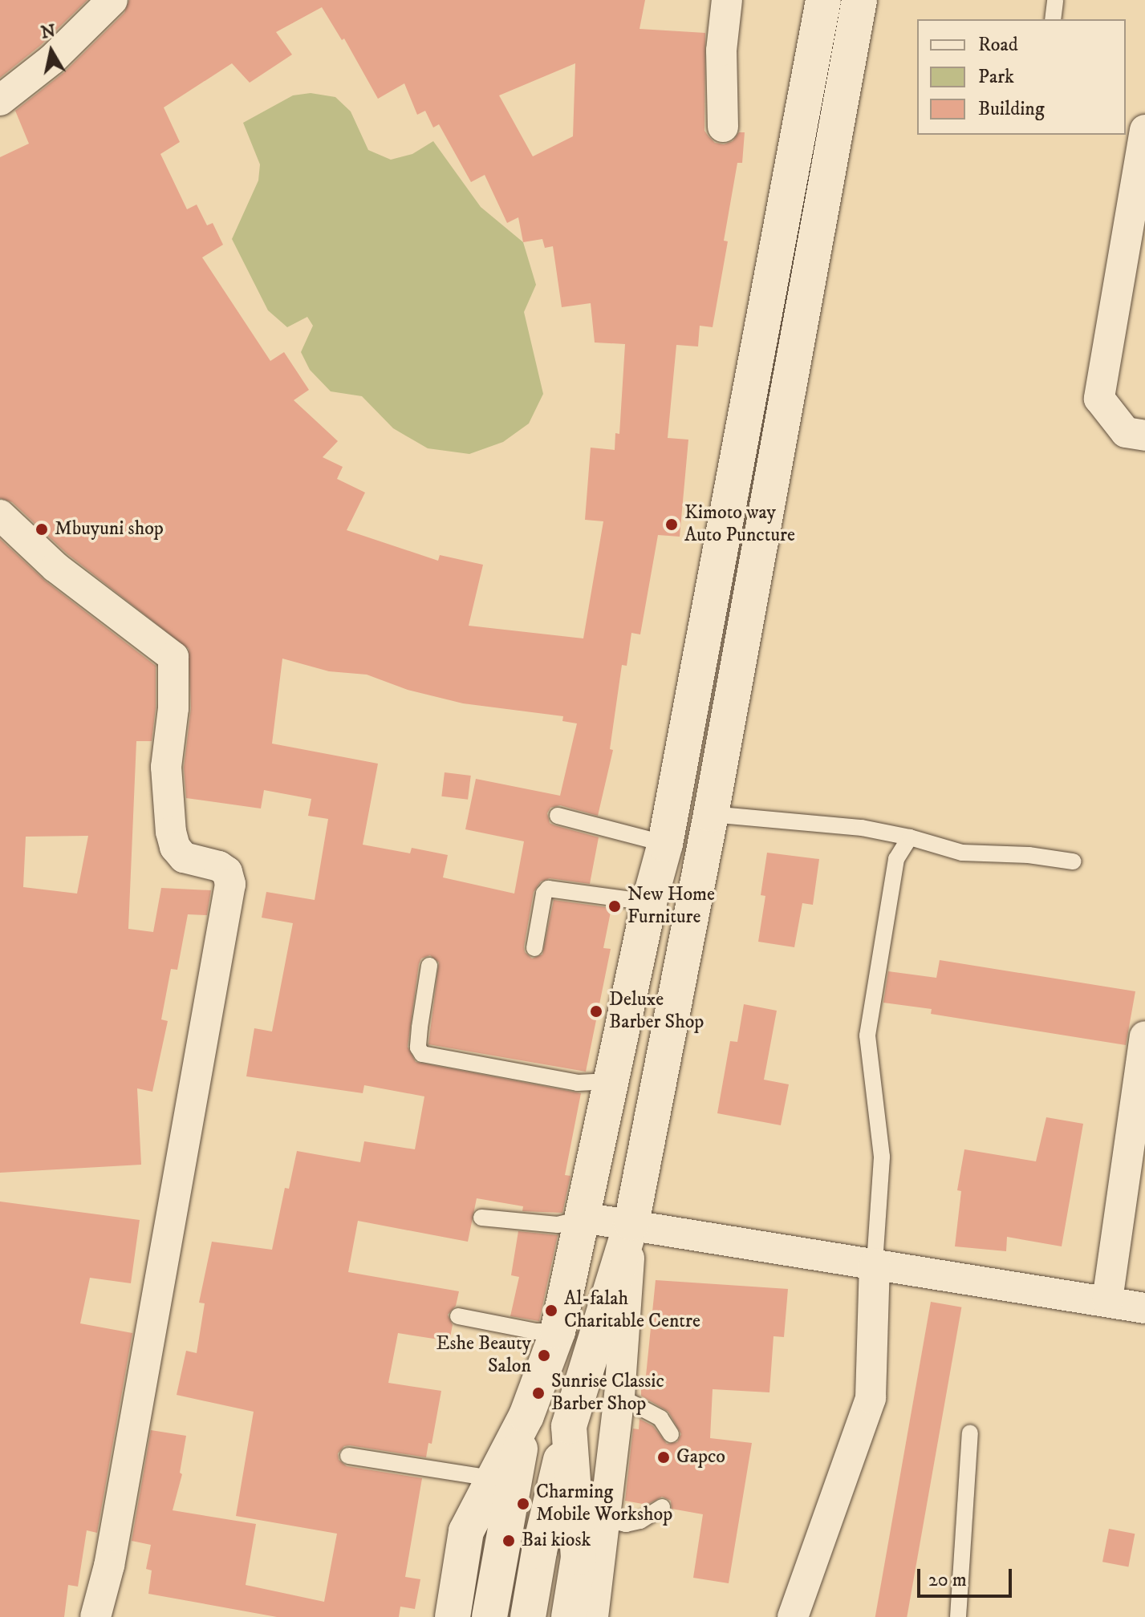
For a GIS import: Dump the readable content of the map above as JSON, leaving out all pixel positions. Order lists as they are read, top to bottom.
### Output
{
  "places": [
    "Kimoto way Auto Puncture",
    "Mbuyuni shop",
    "New Home Furniture",
    "Deluxe Barber Shop",
    "Al-falah Charitable Centre",
    "Eshe Beauty Salon",
    "Sunrise Classic Barber Shop",
    "Gapco",
    "Charming Mobile Workshop",
    "Bai kiosk"
  ],
  "legend": ["Road", "Park", "Building"],
  "scale_bar": "20 m",
  "north": "top"
}
